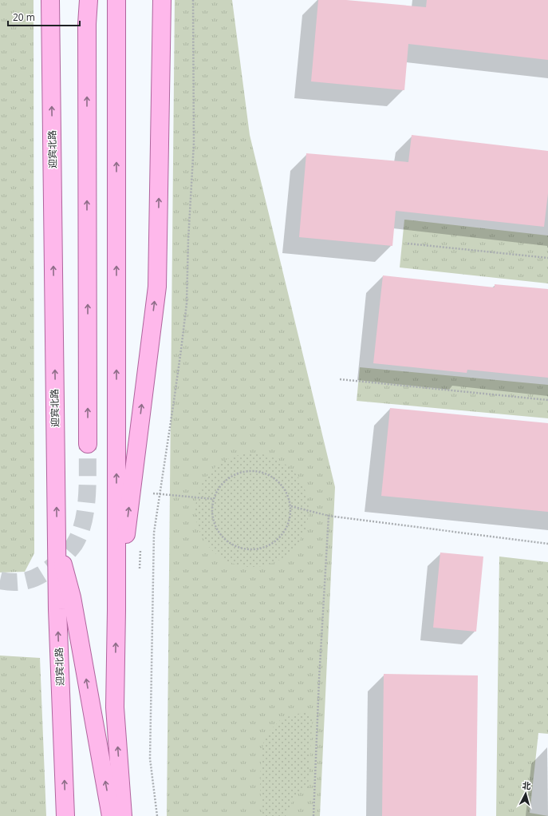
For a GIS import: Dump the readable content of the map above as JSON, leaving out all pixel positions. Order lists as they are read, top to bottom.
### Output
{
  "streets": {
    "main road": ["迎宾北路"]
  },
  "scale_bar": "20 m",
  "north": "top"
}
